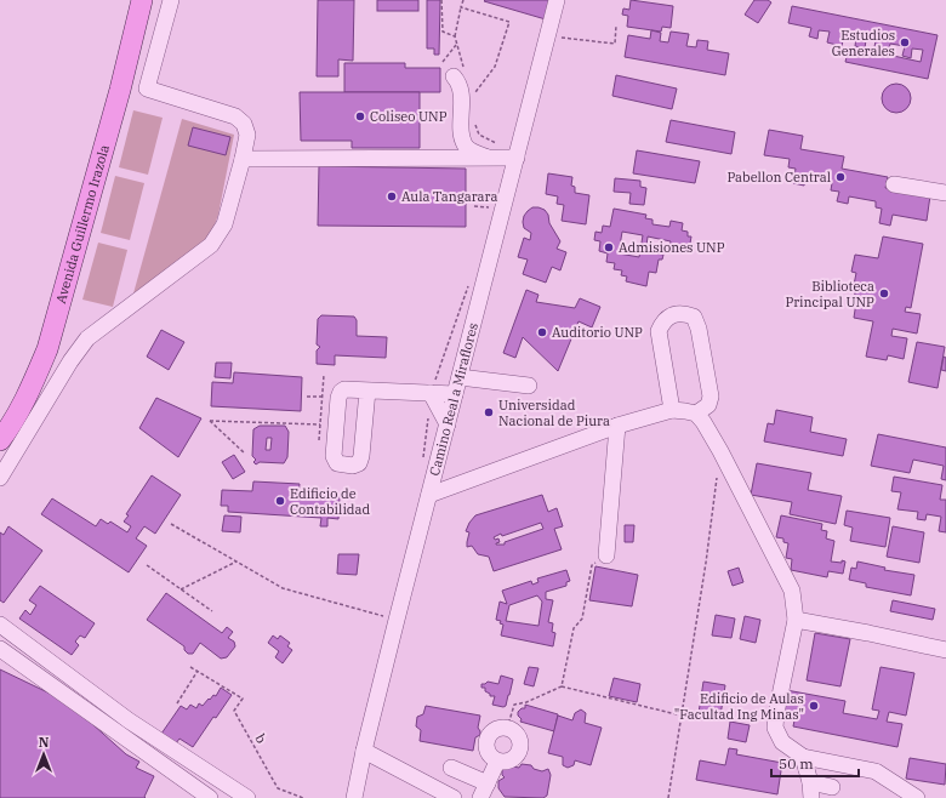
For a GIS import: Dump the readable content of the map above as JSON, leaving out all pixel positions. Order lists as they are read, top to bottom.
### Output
{
  "streets": {
    "main road": ["Avenida Guillermo Irazola"],
    "lane": ["Camino Real a Miraflores"],
    "path": ["b"]
  },
  "places": [
    "Estudios Generales",
    "Coliseo UNP",
    "Pabellon Central",
    "Aula Tangarara",
    "Admisiones UNP",
    "Biblioteca Principal UNP",
    "Auditorio UNP",
    "Universidad Nacional de Piura",
    "Edificio de Contabilidad",
    "Edificio de Aulas \"Facultad Ing Minas\""
  ],
  "scale_bar": "50 m",
  "north": "top"
}
